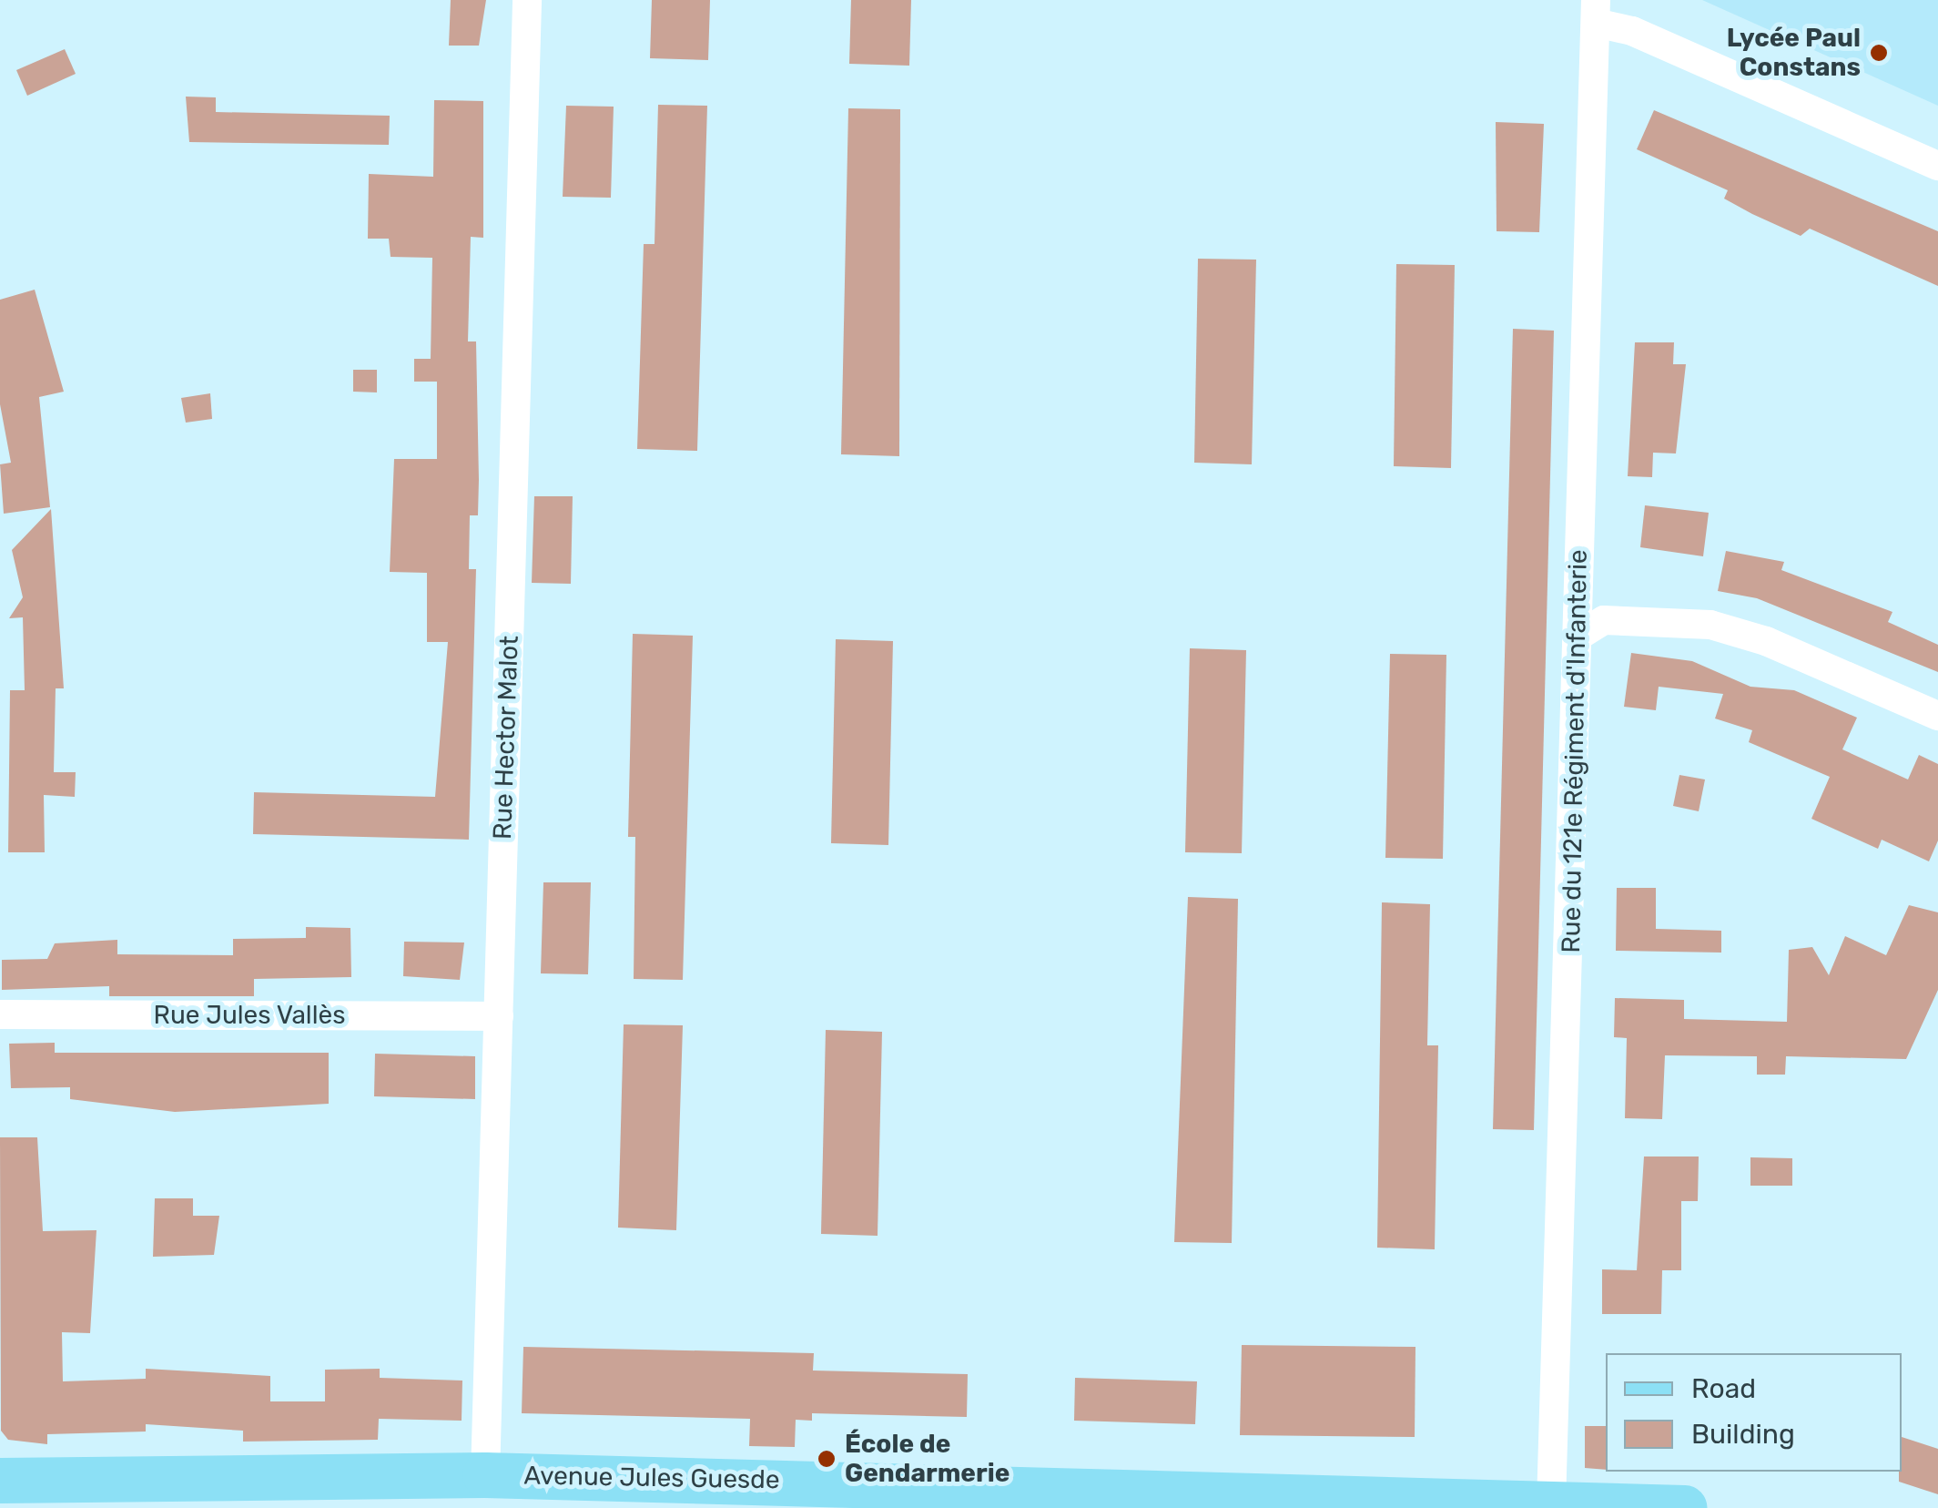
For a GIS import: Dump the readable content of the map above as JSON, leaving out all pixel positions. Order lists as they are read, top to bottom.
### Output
{
  "streets": {
    "main road": ["Avenue Jules Guesde"],
    "street": ["Rue Hector Malot", "Rue du 121e Régiment d'Infanterie", "Rue Jules Vallès"]
  },
  "crossings": [
    ["Rue Hector Malot", "Rue Jules Vallès"],
    ["Rue Hector Malot", "Avenue Jules Guesde"],
    ["Rue du 121e Régiment d'Infanterie", "Avenue Jules Guesde"]
  ],
  "places": ["Lycée Paul Constans", "École de Gendarmerie"],
  "legend": ["Road", "Building"]
}
